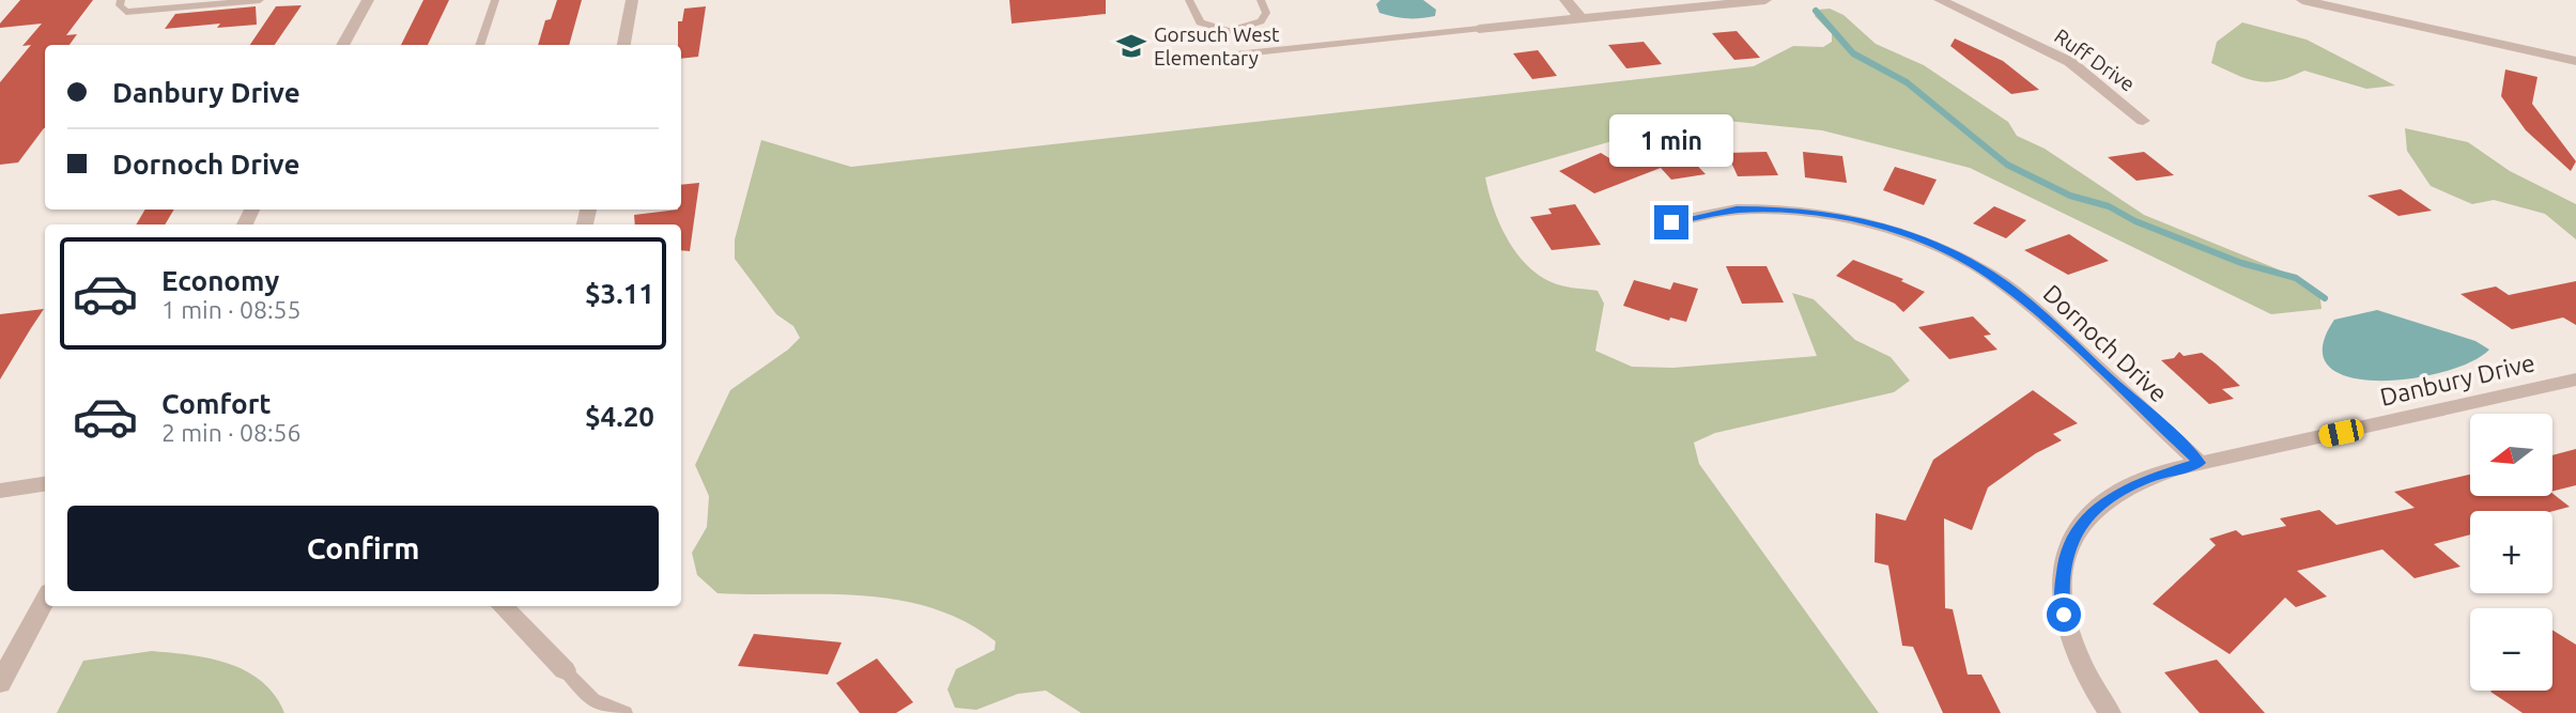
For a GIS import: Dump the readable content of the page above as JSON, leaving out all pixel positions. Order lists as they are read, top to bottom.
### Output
{
  "streets": {
    "street": ["Ruff Drive", "Dornoch Drive", "Danbury Drive"]
  },
  "crossings": [
    ["Dornoch Drive", "Danbury Drive"]
  ],
  "places": {
    "school or university": ["Gorsuch West Elementary"]
  },
  "north": "left",
  "page": {
    "banner": ["Danbury Drive", "Dornoch Drive"],
    "bubble": "1 min",
    "list": [
      {
        "name": "Economy",
        "note": "1 min · 08:55",
        "value": "$3.11"
      },
      {
        "name": "Comfort",
        "note": "2 min · 08:56",
        "value": "$4.20"
      }
    ],
    "map_buttons": ["+", "−"],
    "buttons": "Confirm"
  }
}
